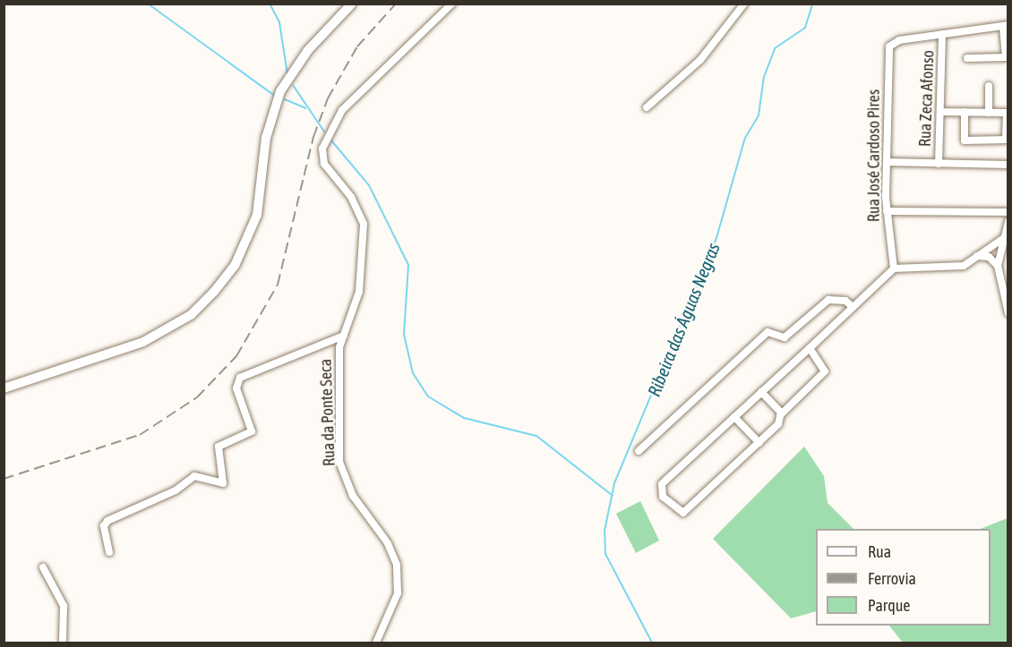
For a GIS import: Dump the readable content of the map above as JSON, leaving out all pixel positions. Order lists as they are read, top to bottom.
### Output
{
  "streets": {
    "street": ["Rua Zeca Afonso", "Rua José Cardoso Pires", "Rua da Ponte Seca"]
  },
  "crossings": [
    ["Rua Zeca Afonso", "Rua José Cardoso Pires"]
  ],
  "water": ["Ribeira das Águas Negras"],
  "legend": ["Rua", "Ferrovia", "Parque"]
}
